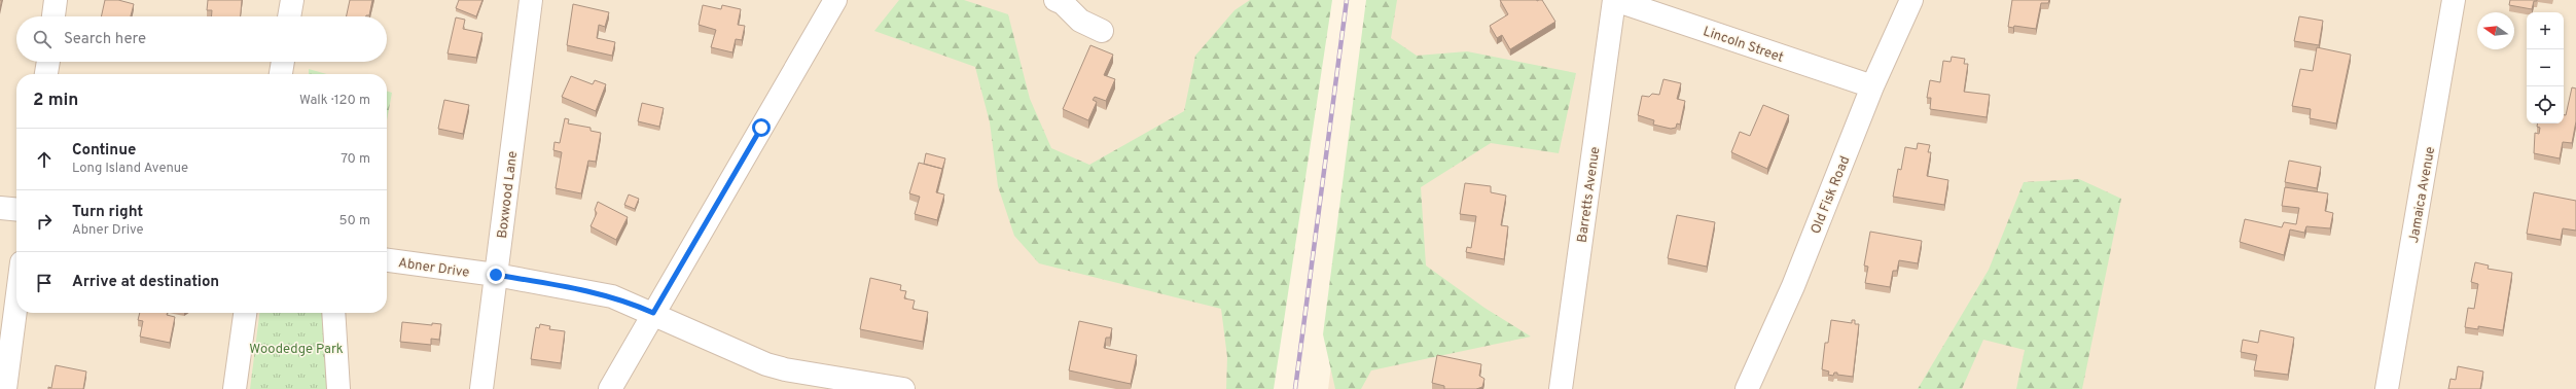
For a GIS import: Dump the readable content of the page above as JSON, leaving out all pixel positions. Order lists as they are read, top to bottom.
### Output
{
  "streets": {
    "street": [
      "Lincoln Street",
      "Boxwood Lane",
      "Barretts Avenue",
      "Old Fisk Road",
      "Jamaica Avenue",
      "Abner Drive"
    ]
  },
  "crossings": [
    ["Lincoln Street", "Barretts Avenue"],
    ["Lincoln Street", "Old Fisk Road"],
    ["Boxwood Lane", "Abner Drive"]
  ],
  "parks": ["Woodedge Park"],
  "north": "left",
  "page": {
    "map_buttons": ["+", "−"],
    "search": "Search here",
    "heading": ["2 min", "Walk · 120 m"],
    "list": [
      ["Continue", "Long Island Avenue", "70 m"],
      ["Turn right", "Abner Drive", "50 m"],
      "Arrive at destination"
    ]
  }
}
